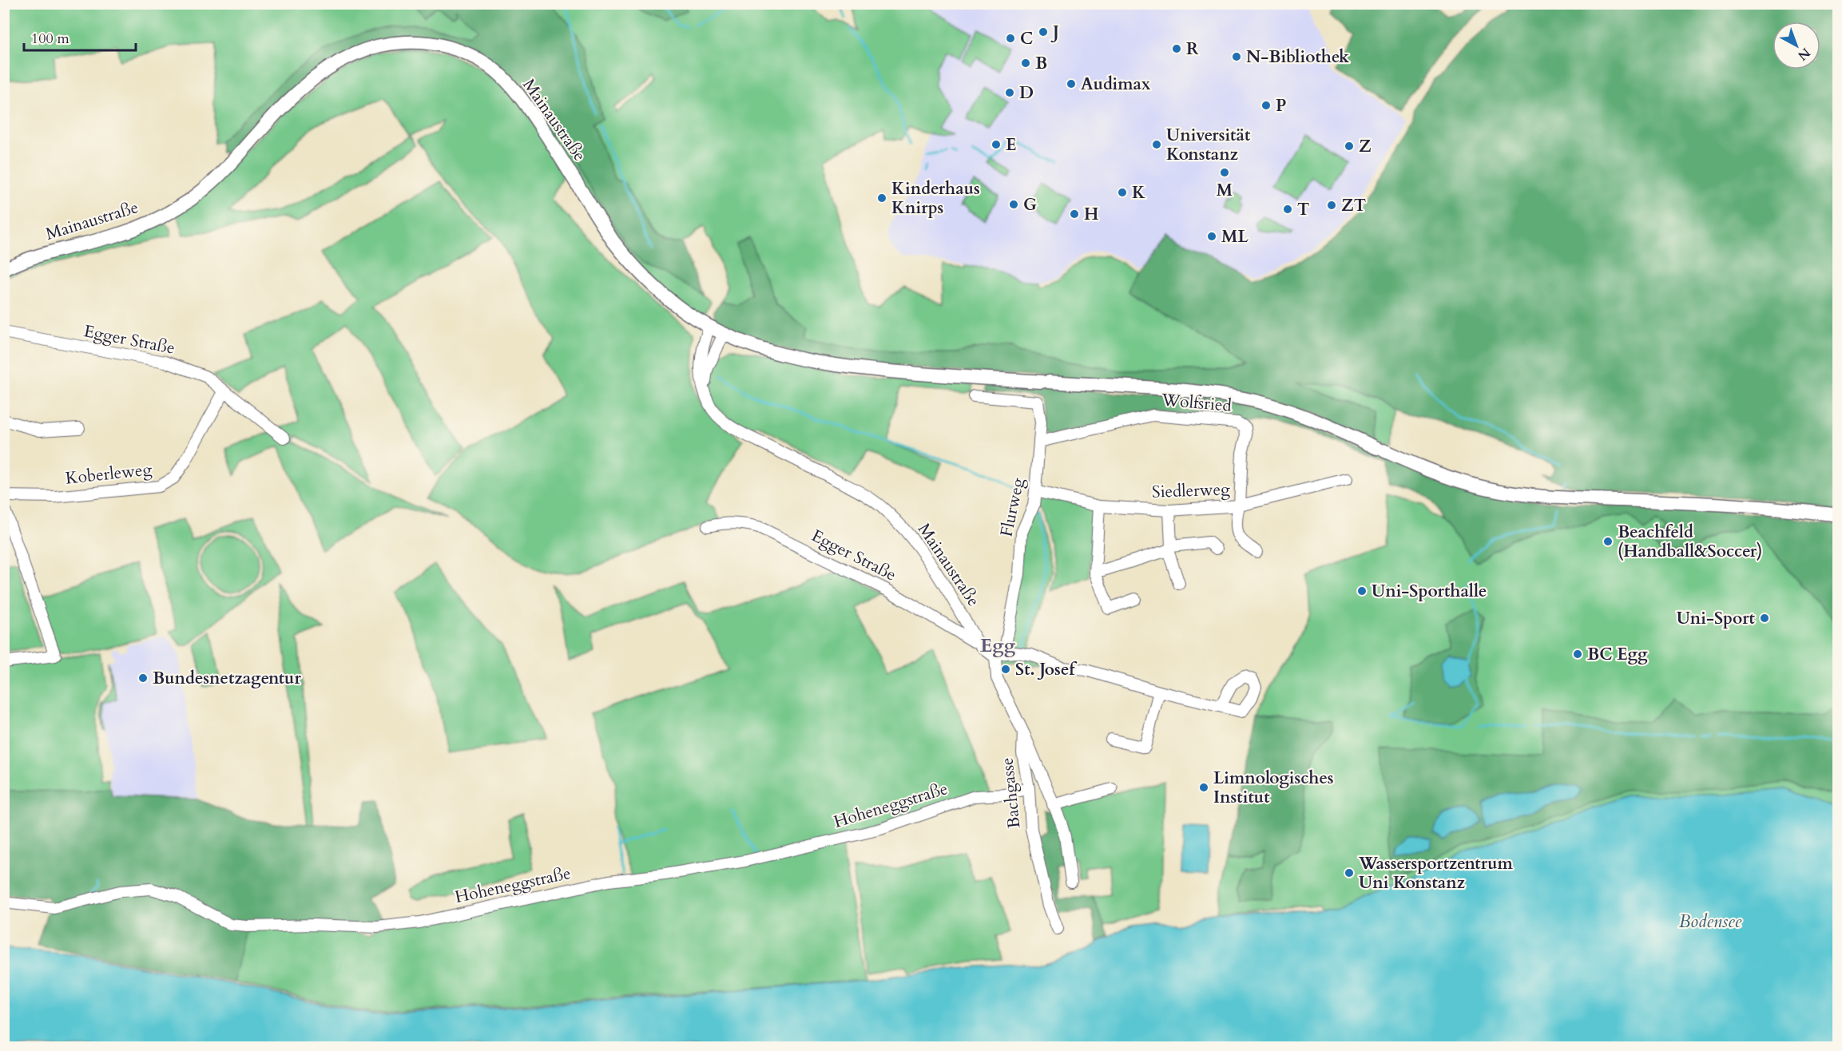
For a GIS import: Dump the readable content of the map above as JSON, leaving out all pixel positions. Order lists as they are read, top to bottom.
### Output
{
  "streets": {
    "main road": ["Mainaustraße"],
    "street": [
      "Egger Straße",
      "Wolfsried",
      "Koberleweg",
      "Siedlerweg",
      "Flurweg",
      "Bachgasse",
      "Hoheneggstraße"
    ]
  },
  "crossings": [
    ["Mainaustraße", "Egger Straße"],
    ["Mainaustraße", "Flurweg"],
    ["Mainaustraße", "Bachgasse"],
    ["Egger Straße", "Koberleweg"],
    ["Wolfsried", "Siedlerweg"],
    ["Wolfsried", "Flurweg"],
    ["Siedlerweg", "Flurweg"],
    ["Flurweg", "Bachgasse"],
    ["Bachgasse", "Hoheneggstraße"]
  ],
  "districts": ["Egg"],
  "water": ["Bodensee"],
  "places": [
    "J",
    "C",
    "R",
    "N-Bibliothek",
    "B",
    "Audimax",
    "D",
    "P",
    "E",
    "Universität Konstanz",
    "Z",
    "M",
    "K",
    "Kinderhaus Knirps",
    "G",
    "ZT",
    "T",
    "H",
    "ML",
    "Beachfeld (Handball&Soccer)",
    "Uni-Sporthalle",
    "Uni-Sport",
    "BC Egg",
    "St. Josef",
    "Bundesnetzagentur",
    "Limnologisches Institut",
    "Wassersportzentrum Uni Konstanz"
  ],
  "scale_bar": "100 m",
  "north": "bottom right"
}
